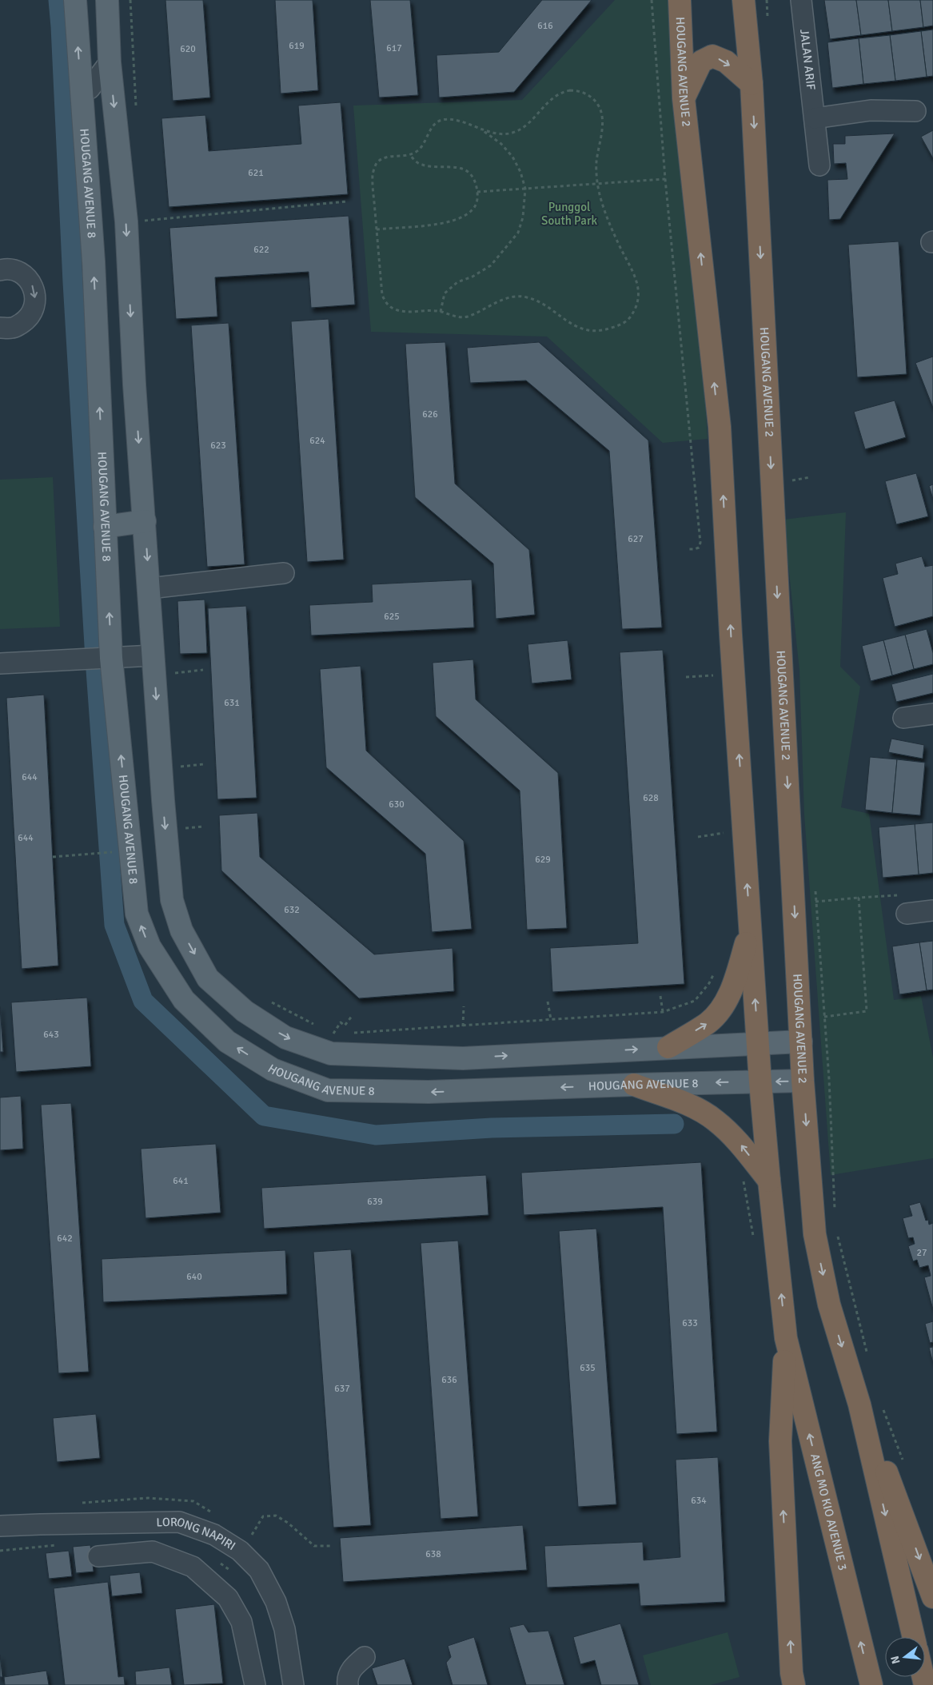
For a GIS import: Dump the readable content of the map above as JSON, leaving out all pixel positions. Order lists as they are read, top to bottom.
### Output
{
  "streets": {
    "highway": ["HOUGANG AVENUE 2", "ANG MO KIO AVENUE 3"],
    "main road": ["HOUGANG AVENUE 8"],
    "street": ["JALAN ARIF", "LORONG NAPIRI"]
  },
  "crossings": [
    ["HOUGANG AVENUE 2", "HOUGANG AVENUE 8"],
    ["HOUGANG AVENUE 2", "ANG MO KIO AVENUE 3"]
  ],
  "parks": ["Punggol South Park"],
  "house_numbers": [
    "616",
    "619",
    "617",
    "620",
    "621",
    "622",
    "626",
    "624",
    "623",
    "627",
    "625",
    "631",
    "644",
    "628",
    "630",
    "644",
    "629",
    "632",
    "643",
    "641",
    "639",
    "642",
    "27",
    "640",
    "633",
    "635",
    "636",
    "637",
    "634",
    "638"
  ],
  "north": "left"
}
